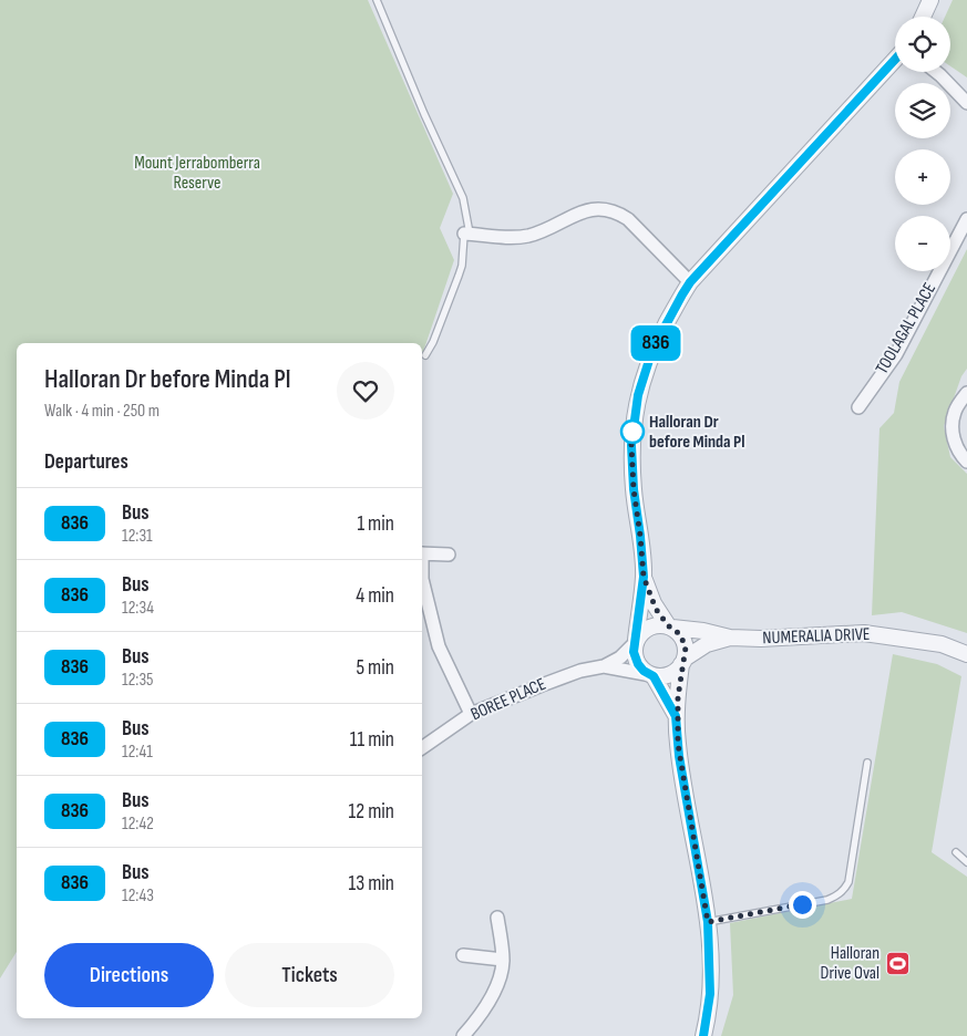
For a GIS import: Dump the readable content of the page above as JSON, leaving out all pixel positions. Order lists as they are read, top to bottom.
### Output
{
  "streets": {
    "street": ["TOOLAGAL PLACE", "NUMERALIA DRIVE", "BOREE PLACE"]
  },
  "crossings": [
    ["NUMERALIA DRIVE", "BOREE PLACE"]
  ],
  "parks": ["Mount Jerrabomberra Reserve"],
  "places": {
    "other": ["Halloran Dr before Minda Pl"],
    "sports": ["Halloran Drive Oval"]
  },
  "lines": ["bus line 836"],
  "page": {
    "on_map": "836",
    "map_buttons": ["+", "−"],
    "heading": [
      ["Halloran Dr before Minda Pl", "Walk · 4 min · 250 m"],
      "Departures"
    ],
    "list": [
      {
        "mark": "836",
        "name": "Bus",
        "note": "12:31",
        "value": "1 min"
      },
      {
        "mark": "836",
        "name": "Bus",
        "note": "12:34",
        "value": "4 min"
      },
      {
        "mark": "836",
        "name": "Bus",
        "note": "12:35",
        "value": "5 min"
      },
      {
        "mark": "836",
        "name": "Bus",
        "note": "12:41",
        "value": "11 min"
      },
      {
        "mark": "836",
        "name": "Bus",
        "note": "12:42",
        "value": "12 min"
      },
      {
        "mark": "836",
        "name": "Bus",
        "note": "12:43",
        "value": "13 min"
      }
    ],
    "buttons": ["Directions", "Tickets"]
  }
}
